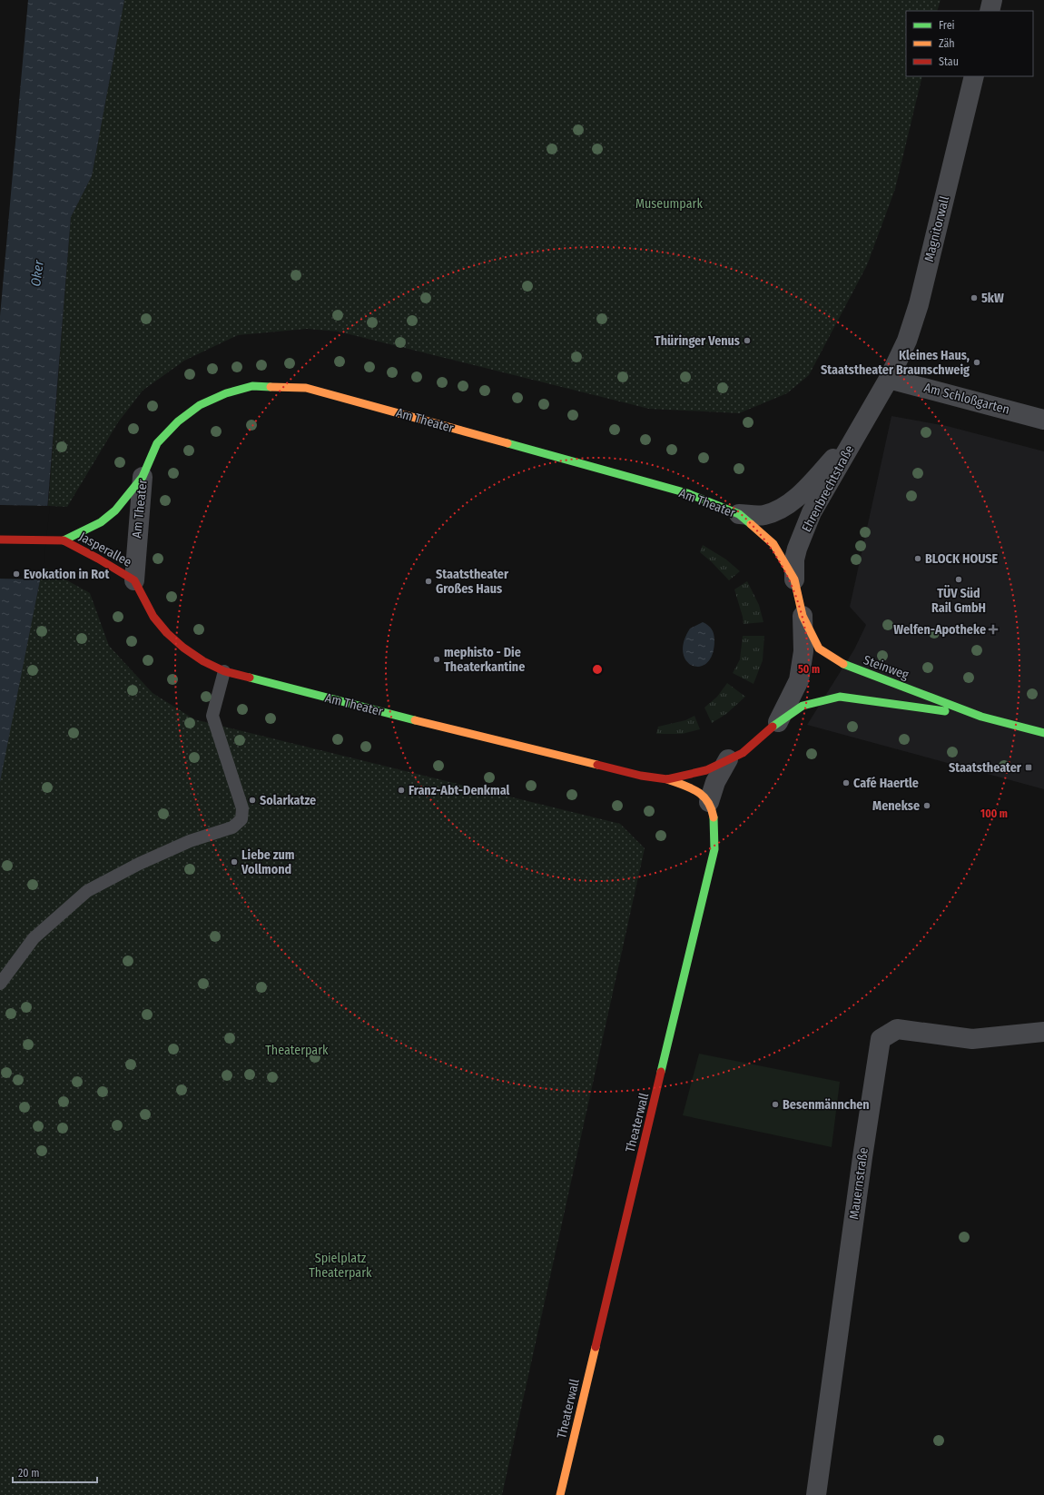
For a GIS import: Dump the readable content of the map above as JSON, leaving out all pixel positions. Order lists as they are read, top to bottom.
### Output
{
  "streets": {
    "street": [
      "Magnitorwall",
      "Am Schloßgarten",
      "Am Theater",
      "Ehrenbrechtstraße",
      "Jasperallee",
      "Steinweg",
      "Theaterwall",
      "Mauernstraße"
    ]
  },
  "crossings": [
    ["Magnitorwall", "Am Schloßgarten"],
    ["Magnitorwall", "Ehrenbrechtstraße"],
    ["Am Schloßgarten", "Ehrenbrechtstraße"],
    ["Am Theater", "Ehrenbrechtstraße"],
    ["Am Theater", "Jasperallee"],
    ["Am Theater", "Steinweg"]
  ],
  "water": ["Oker"],
  "parks": ["Museumpark", "Theaterpark", "Spielplatz Theaterpark"],
  "places": {
    "other": [
      "5kW",
      "Thüringer Venus",
      "Kleines Haus, Staatstheater Braunschweig",
      "BLOCK HOUSE",
      "Evokation in Rot",
      "TÜV Süd Rail GmbH",
      "Staatstheater Großes Haus",
      "mephisto - Die Theaterkantine",
      "Café Haertle",
      "Franz-Abt-Denkmal",
      "Solarkatze",
      "Menekse",
      "Liebe zum Vollmond",
      "Besenmännchen"
    ],
    "health": ["Welfen-Apotheke"],
    "transit": ["Staatstheater"]
  },
  "legend": ["Frei", "Zäh", "Stau"],
  "scale_bar": "20 m",
  "rings": ["50 m", "100 m"]
}
